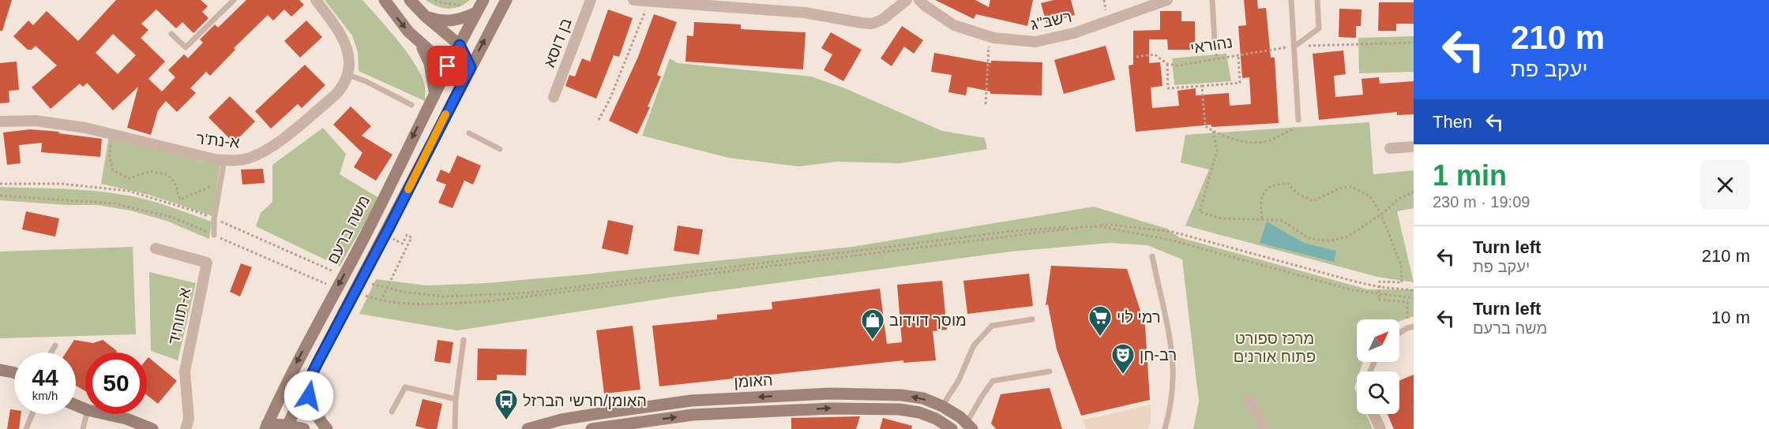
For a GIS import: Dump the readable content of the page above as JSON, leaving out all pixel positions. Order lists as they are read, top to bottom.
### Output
{
  "streets": {
    "main road": ["משה ברעם", "האומן"],
    "street": [
      "רשב\"ג",
      "בן דוסא",
      "א-נת'ר",
      "א-תווחיד"
    ],
    "lane": ["נהוראי"]
  },
  "parks": ["מרכז ספורט פתוח אורנים"],
  "places": {
    "supermarket": ["רמי לוי"],
    "shop": ["מוסך דוידוב"],
    "theatre": ["רב-חן"],
    "bus stop": ["האומן/חרשי הברזל"]
  },
  "north": "top right",
  "page": {
    "turn": ["210 m", "יעקב פת"],
    "then": "Then",
    "heading": ["1 min", "230 m · 19:09"],
    "list": [
      {
        "name": "Turn left",
        "note": "יעקב פת",
        "value": "210 m"
      },
      {
        "name": "Turn left",
        "note": "משה ברעם",
        "value": "10 m"
      }
    ],
    "speed": "44 km/h",
    "limit": "50"
  }
}
